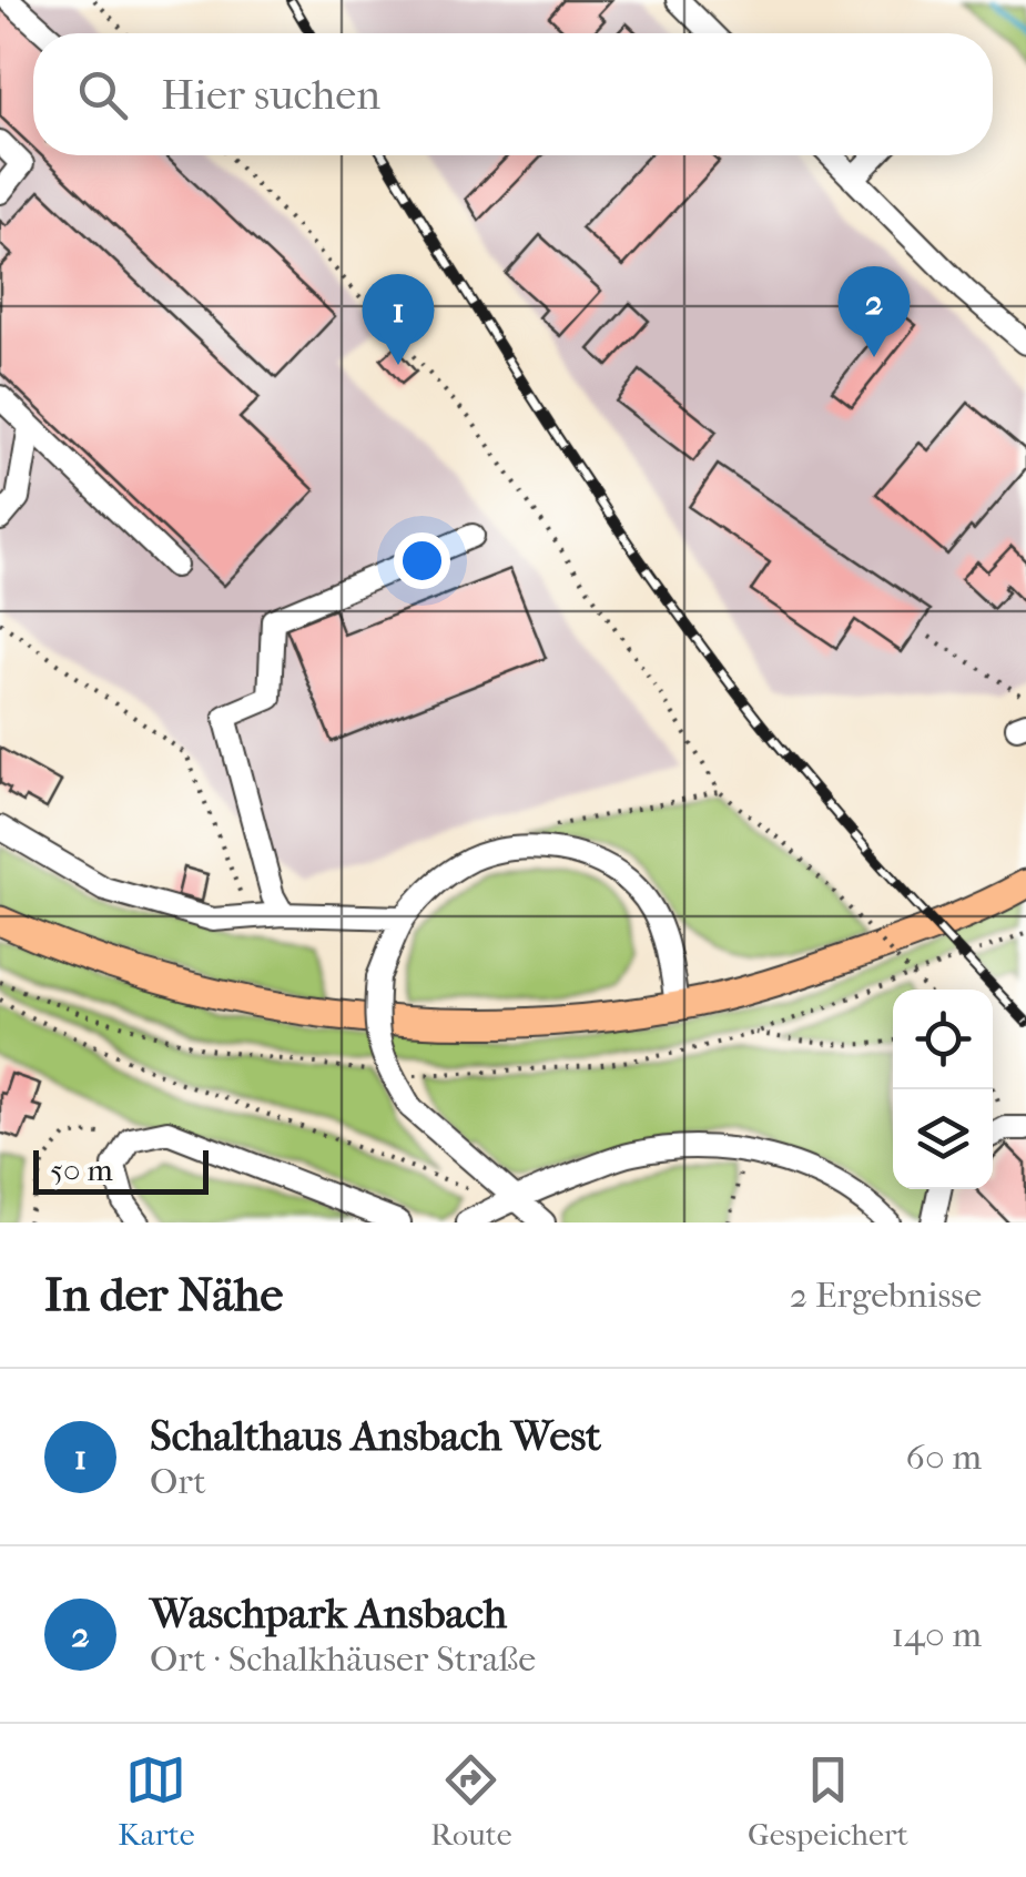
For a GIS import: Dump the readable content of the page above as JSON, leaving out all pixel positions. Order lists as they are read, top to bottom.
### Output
{
  "scale_bar": "50 m",
  "page": {
    "search": "Hier suchen",
    "pins": ["2", "1"],
    "scale": "50 m",
    "heading": ["In der Nähe", "2 Ergebnisse"],
    "list": [
      {
        "mark": "1",
        "name": "Schalthaus Ansbach West",
        "note": "Ort",
        "value": "60 m"
      },
      {
        "mark": "2",
        "name": "Waschpark Ansbach",
        "note": "Ort · Schalkhäuser Straße",
        "value": "140 m"
      }
    ],
    "nav": ["Karte", "Route", "Gespeichert"]
  }
}
